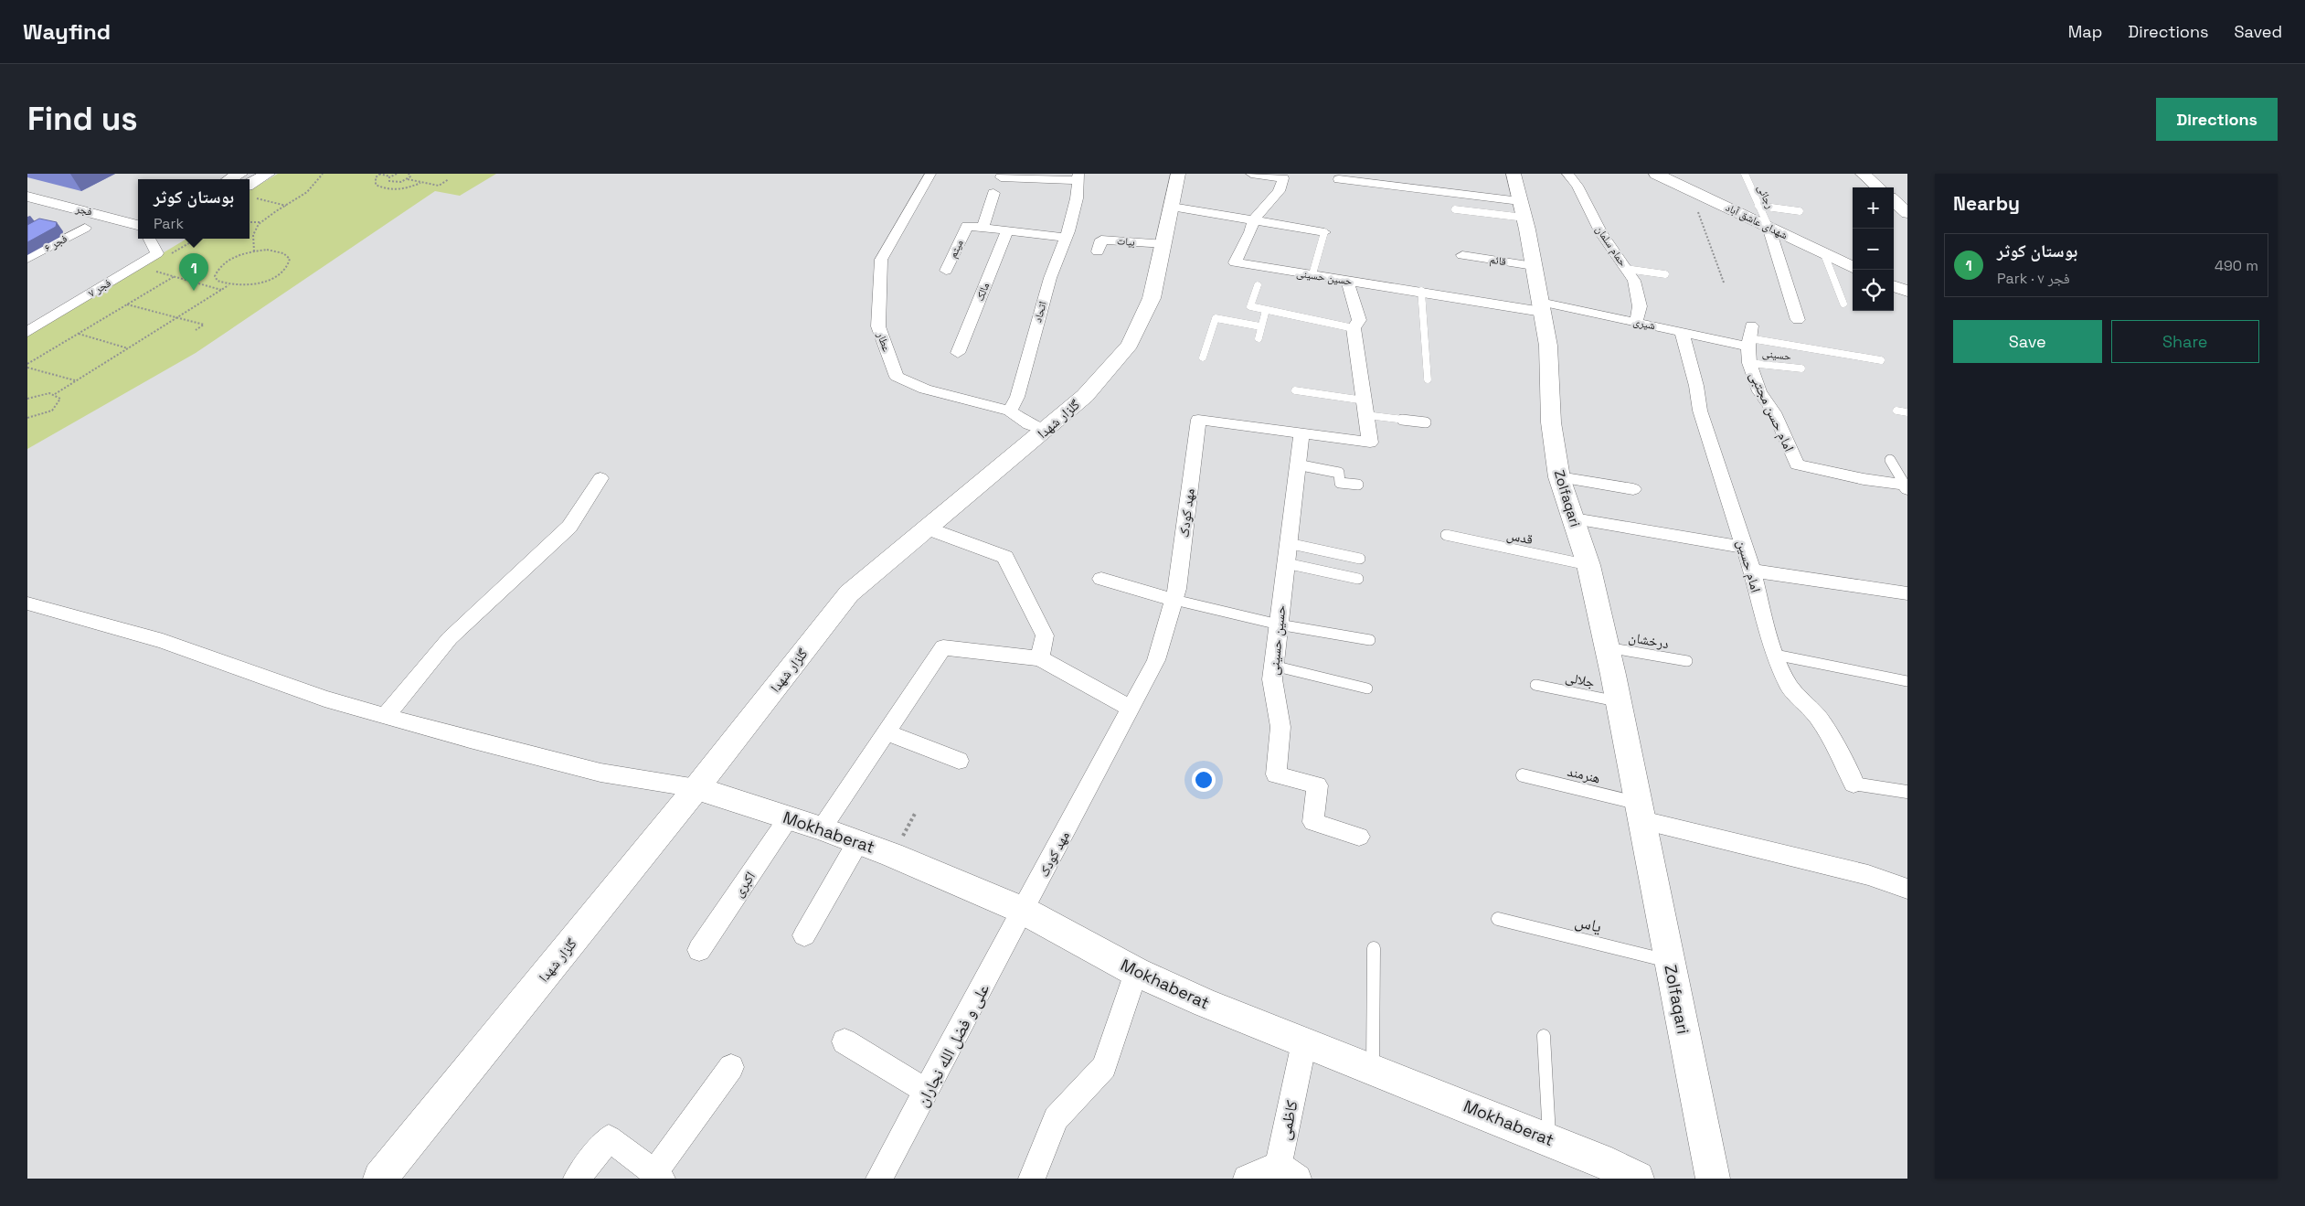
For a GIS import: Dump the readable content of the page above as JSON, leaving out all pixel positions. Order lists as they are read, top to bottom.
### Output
{
  "streets": {
    "street": [
      "فجر",
      "شهدای عاشق آباد",
      "بیات",
      "فجر ۶",
      "حمام سلمان",
      "میثم",
      "قائم",
      "حسین حسینی",
      "فجر ۷",
      "مالک",
      "اتحاد",
      "شیری",
      "عطار",
      "امام حسن مجتبی",
      "گلزار شهدا",
      "Zolfaqari",
      "مهد کودک",
      "امام حسین",
      "Mokhaberat",
      "اکبری",
      "علی و فضل الله نجاران",
      "کاظمی"
    ],
    "lane": [
      "رجائی",
      "حسینی",
      "قدس",
      "درخشان",
      "جلالی",
      "هنرمند",
      "یاس"
    ]
  },
  "crossings": [
    ["رجائی", "شهدای عاشق آباد"],
    ["فجر", "فجر ۶"],
    ["بیات", "گلزار شهدا"],
    ["حمام سلمان", "شیری"],
    ["قائم", "Zolfaqari"],
    ["حسین حسینی", "شیری"],
    ["حسین حسینی", "Zolfaqari"],
    ["حسین حسینی", "مهد کودک"],
    ["اتحاد", "عطار"],
    ["شیری", "امام حسن مجتبی"],
    ["شیری", "Zolfaqari"],
    ["شیری", "امام حسین"],
    ["حسینی", "امام حسن مجتبی"],
    ["گلزار شهدا", "Mokhaberat"],
    ["Zolfaqari", "قدس"],
    ["Zolfaqari", "درخشان"],
    ["Zolfaqari", "جلالی"],
    ["Zolfaqari", "هنرمند"],
    ["Zolfaqari", "یاس"],
    ["مهد کودک", "Mokhaberat"],
    ["مهد کودک", "علی و فضل الله نجاران"],
    ["Mokhaberat", "اکبری"],
    ["Mokhaberat", "علی و فضل الله نجاران"],
    ["Mokhaberat", "کاظمی"]
  ],
  "page": {
    "header": "Wayfind",
    "nav": ["Map", "Directions", "Saved"],
    "buttons": [
      "Directions",
      ["Save", "Share"]
    ],
    "title": "Find us",
    "heading": "Nearby",
    "popup": ["بوستان کوثر", "Park"],
    "map_buttons": ["+", "−"],
    "list": [
      {
        "mark": "1",
        "name": "بوستان کوثر",
        "note": "Park · فجر ۷",
        "value": "490 m"
      }
    ],
    "pins": "1"
  }
}
